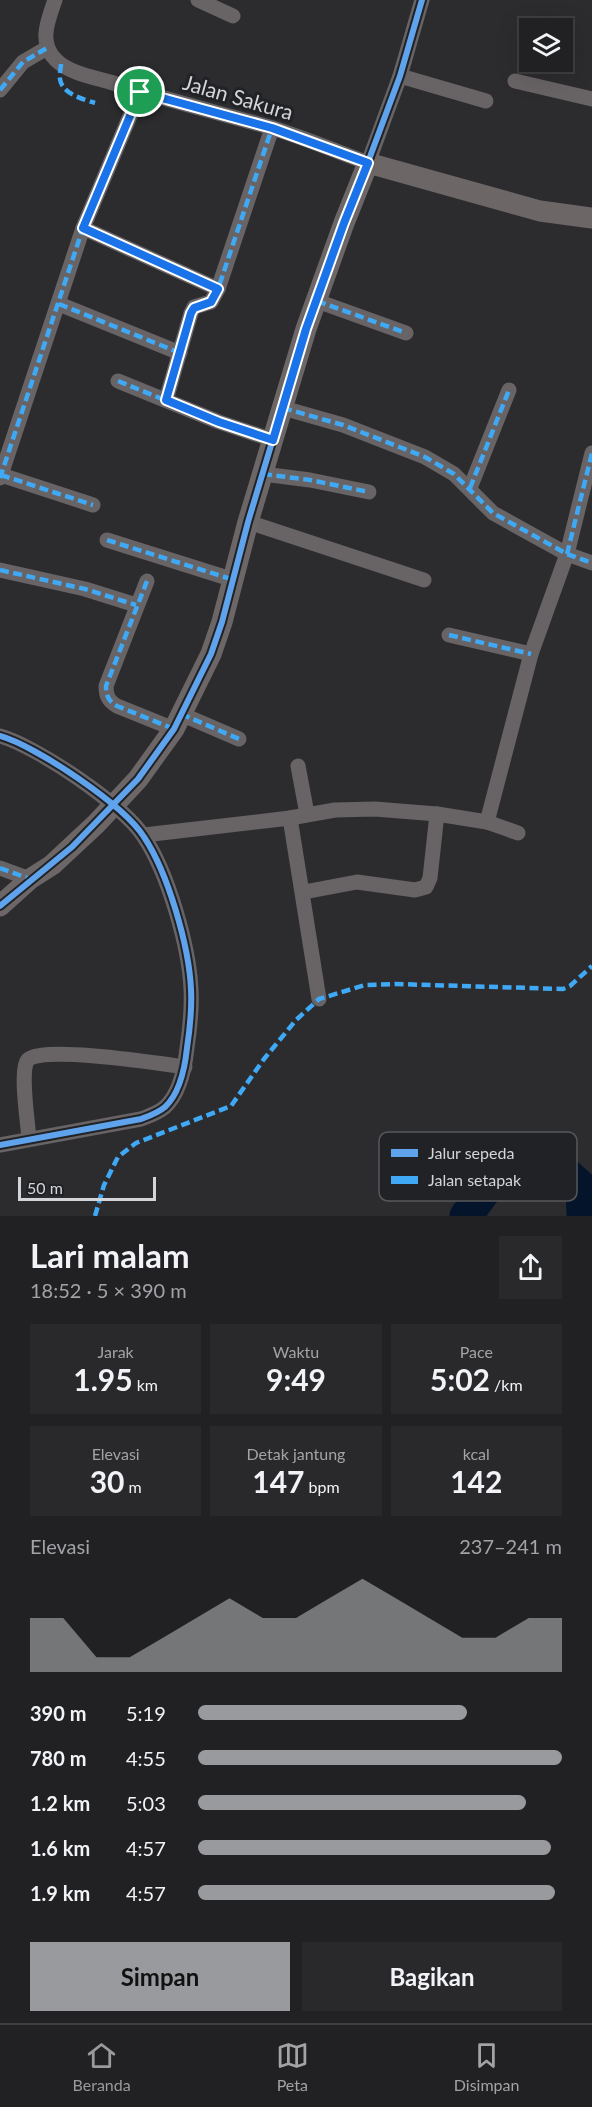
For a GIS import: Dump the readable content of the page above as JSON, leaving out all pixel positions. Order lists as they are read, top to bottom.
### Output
{
  "streets": {
    "street": ["Jalan Sakura"]
  },
  "legend": ["Jalur sepeda", "Jalan setapak"],
  "scale_bar": "50 m",
  "page": {
    "scale": "50 m",
    "heading": ["Lari malam", "18:52 · 5 × 390 m"],
    "stats": [
      ["Jarak", "1.95 km"],
      ["Waktu", "9:49"],
      ["Pace", "5:02 /km"],
      ["Elevasi", "30 m"],
      ["Detak jantung", "147 bpm"],
      ["kcal", "142"]
    ],
    "chart": ["Elevasi", "237–241 m"],
    "list": [
      {
        "name": "390 m",
        "note": "5:19"
      },
      {
        "name": "780 m",
        "note": "4:55"
      },
      {
        "name": "1.2 km",
        "note": "5:03"
      },
      {
        "name": "1.6 km",
        "note": "4:57"
      },
      {
        "name": "1.9 km",
        "note": "4:57"
      }
    ],
    "buttons": ["Simpan", "Bagikan"],
    "tabs": ["Beranda", "Peta", "Disimpan"]
  }
}
